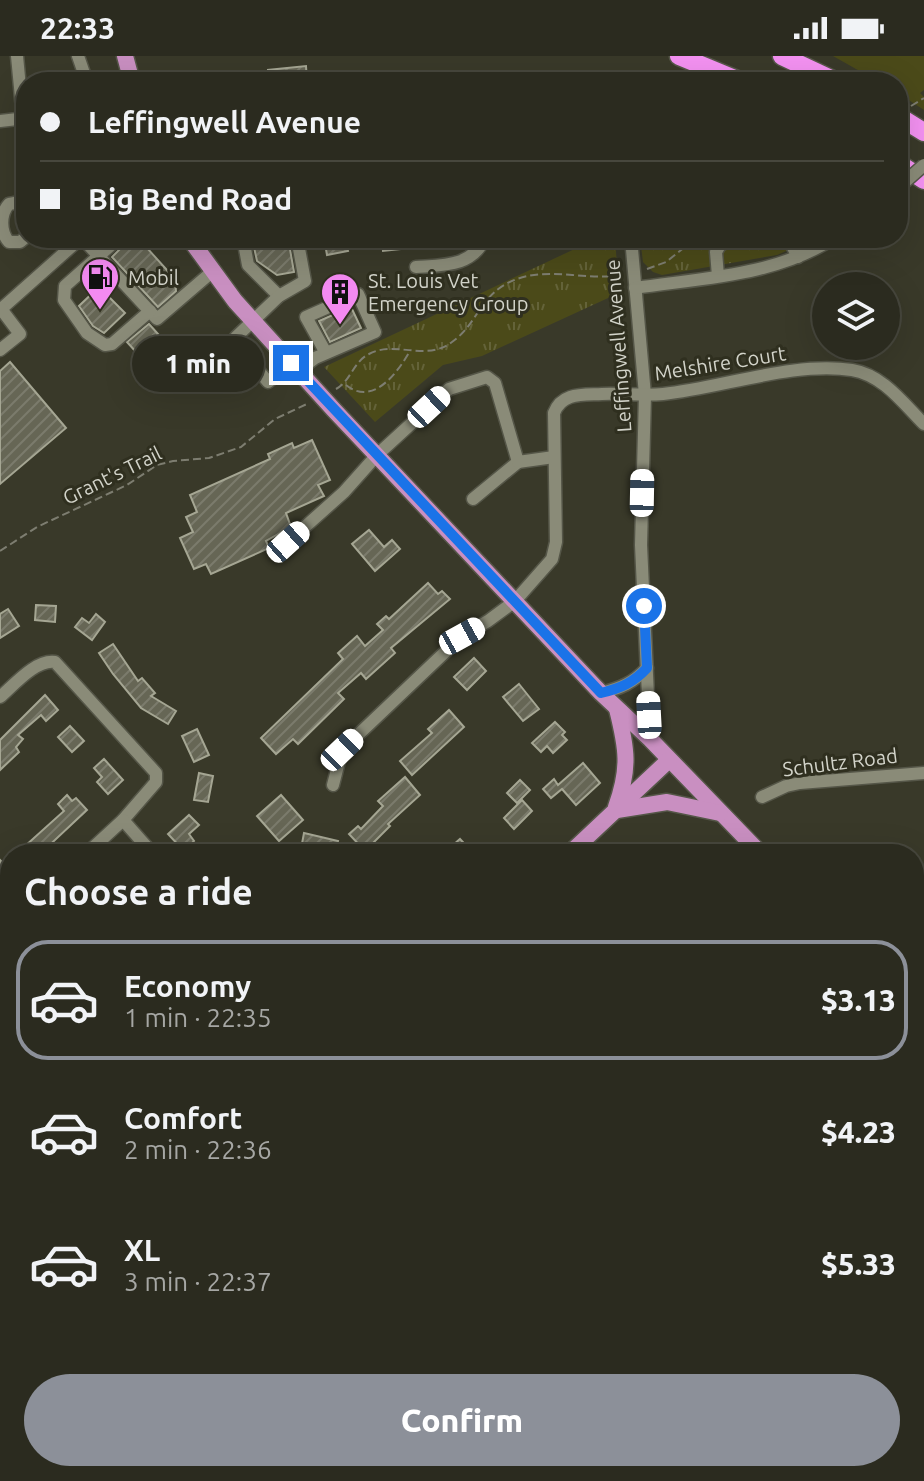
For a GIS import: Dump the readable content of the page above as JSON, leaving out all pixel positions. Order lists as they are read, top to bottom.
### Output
{
  "streets": {
    "street": ["Leffingwell Avenue", "Melshire Court", "Schultz Road"],
    "path": ["Grant's Trail"]
  },
  "crossings": [
    ["Leffingwell Avenue", "Melshire Court"],
    ["Leffingwell Avenue", "Grant's Trail"]
  ],
  "places": {
    "fuel station": ["Mobil"],
    "building": ["St. Louis Vet Emergency Group"]
  },
  "page": {
    "status": "22:33",
    "banner": ["Leffingwell Avenue", "Big Bend Road"],
    "bubble": "1 min",
    "heading": "Choose a ride",
    "list": [
      {
        "name": "Economy",
        "note": "1 min · 22:35",
        "value": "$3.13"
      },
      {
        "name": "Comfort",
        "note": "2 min · 22:36",
        "value": "$4.23"
      },
      {
        "name": "XL",
        "note": "3 min · 22:37",
        "value": "$5.33"
      }
    ],
    "buttons": "Confirm"
  }
}
